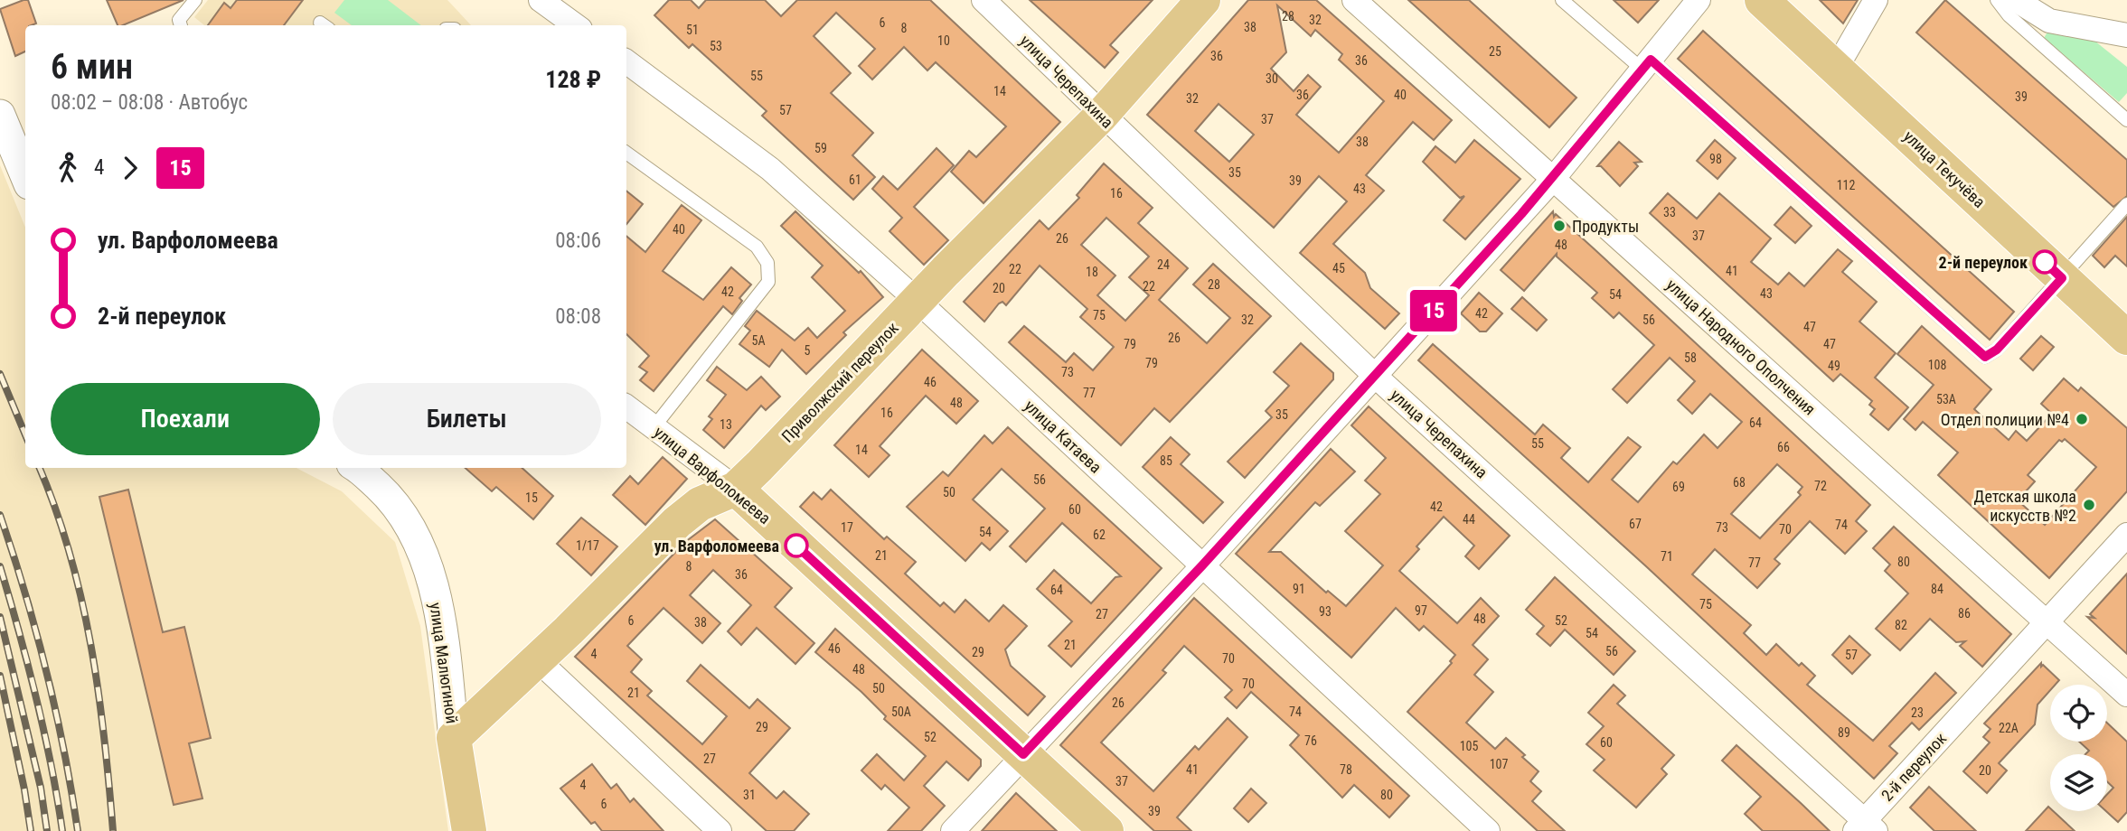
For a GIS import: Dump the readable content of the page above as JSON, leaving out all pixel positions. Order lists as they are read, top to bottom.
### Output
{
  "streets": {
    "main road": ["улица Текучёва", "Приволжский переулок", "улица Варфоломеева"],
    "street": [
      "улица Черепахина",
      "улица Народного Ополчения",
      "улица Катаева",
      "улица Малюгиной",
      "2-й переулок"
    ]
  },
  "crossings": [
    ["улица Черепахина", "Приволжский переулок"],
    ["улица Черепахина", "2-й переулок"],
    ["улица Народного Ополчения", "2-й переулок"],
    ["Приволжский переулок", "улица Катаева"],
    ["Приволжский переулок", "улица Варфоломеева"],
    ["Приволжский переулок", "улица Малюгиной"]
  ],
  "places": [
    "Продукты",
    "2-й переулок",
    "Отдел полиции №4",
    "Детская школа искусств №2",
    "ул. Варфоломеева"
  ],
  "lines": ["bus line 15"],
  "house_numbers": [
    "28",
    "32",
    "6",
    "38",
    "8",
    "51",
    "10",
    "53",
    "25",
    "36",
    "36",
    "55",
    "30",
    "14",
    "36",
    "40",
    "39",
    "32",
    "57",
    "37",
    "38",
    "59",
    "98",
    "35",
    "61",
    "39",
    "112",
    "43",
    "16",
    "33",
    "40",
    "37",
    "26",
    "48",
    "24",
    "45",
    "22",
    "41",
    "18",
    "28",
    "22",
    "20",
    "42",
    "43",
    "54",
    "42",
    "75",
    "32",
    "56",
    "47",
    "26",
    "5А",
    "79",
    "47",
    "5",
    "58",
    "79",
    "108",
    "49",
    "73",
    "46",
    "77",
    "53А",
    "48",
    "16",
    "35",
    "64",
    "13",
    "55",
    "66",
    "14",
    "85",
    "56",
    "68",
    "72",
    "69",
    "50",
    "15",
    "42",
    "60",
    "44",
    "67",
    "74",
    "17",
    "73",
    "70",
    "54",
    "62",
    "1/17",
    "21",
    "71",
    "80",
    "77",
    "8",
    "36",
    "91",
    "84",
    "64",
    "75",
    "97",
    "93",
    "86",
    "27",
    "48",
    "6",
    "52",
    "38",
    "82",
    "54",
    "21",
    "46",
    "56",
    "29",
    "4",
    "57",
    "70",
    "48",
    "70",
    "50",
    "21",
    "26",
    "50А",
    "74",
    "23",
    "29",
    "22А",
    "89",
    "52",
    "76",
    "60",
    "105",
    "27",
    "107",
    "41",
    "78",
    "20",
    "37",
    "4",
    "31",
    "80",
    "6",
    "39"
  ],
  "page": {
    "on_map": "15",
    "heading": ["6 мин", "08:02 – 08:08 · Автобус", "128 ₽"],
    "legs": ["4", "15"],
    "list": [
      {
        "name": "ул. Варфоломеева",
        "value": "08:06"
      },
      {
        "name": "2-й переулок",
        "value": "08:08"
      }
    ],
    "buttons": ["Поехали", "Билеты"]
  }
}
